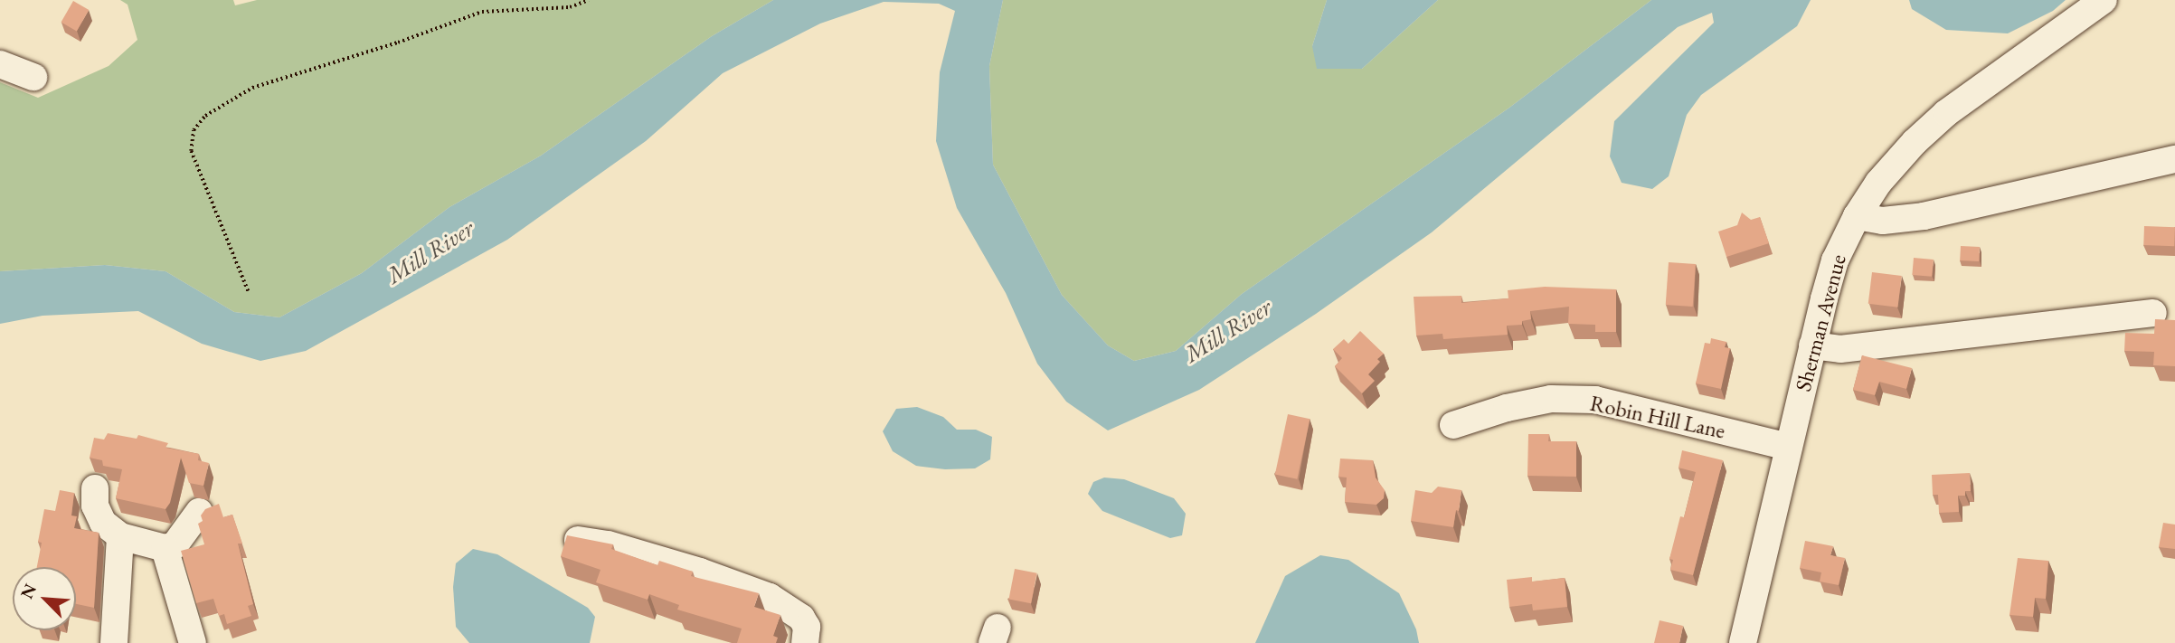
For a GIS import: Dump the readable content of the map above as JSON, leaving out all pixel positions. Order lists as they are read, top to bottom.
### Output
{
  "streets": {
    "street": ["Sherman Avenue", "Robin Hill Lane"]
  },
  "crossings": [
    ["Sherman Avenue", "Robin Hill Lane"]
  ],
  "water": ["Mill River"],
  "north": "top left"
}
